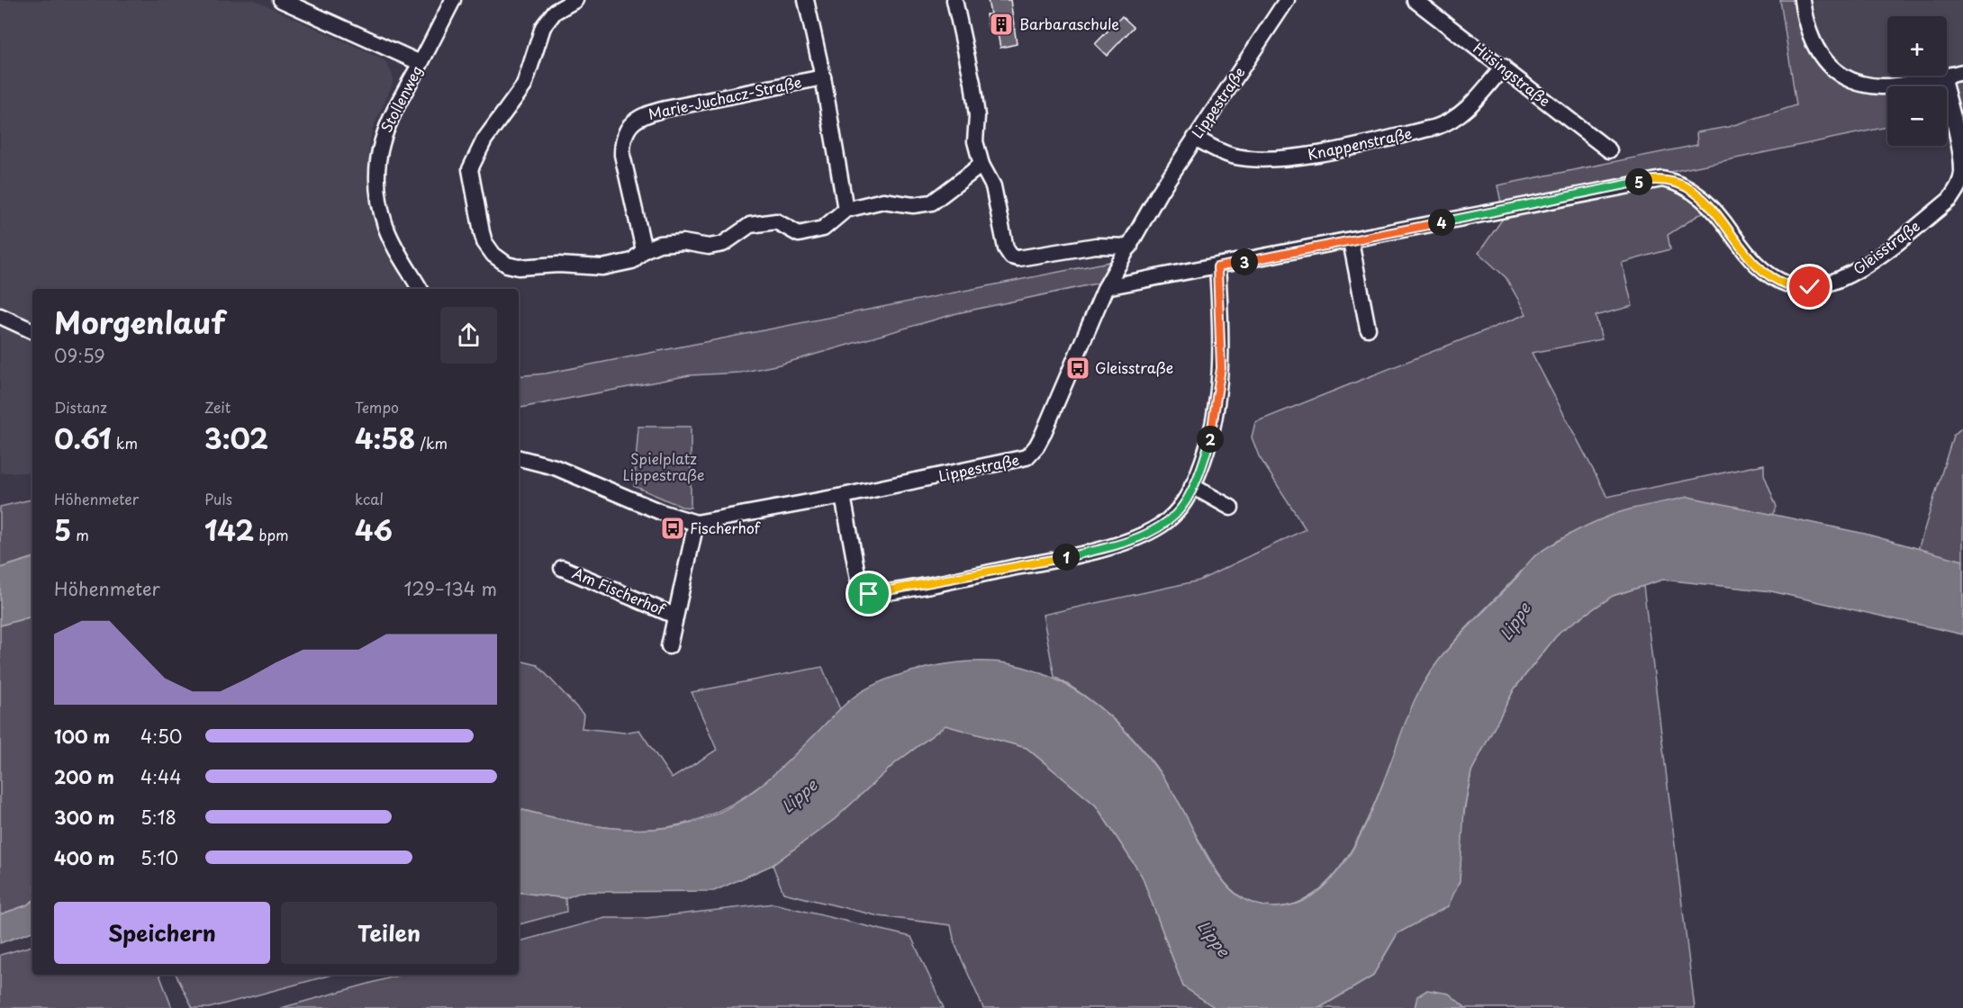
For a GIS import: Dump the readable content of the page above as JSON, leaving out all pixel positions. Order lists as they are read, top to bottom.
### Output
{
  "streets": {
    "street": [
      "Hüsingstraße",
      "Marie-Juchacz-Straße",
      "Stollenweg",
      "Lippestraße",
      "Knappenstraße",
      "Gleisstraße",
      "Am Fischerhof"
    ]
  },
  "crossings": [
    ["Hüsingstraße", "Knappenstraße"],
    ["Lippestraße", "Knappenstraße"],
    ["Lippestraße", "Gleisstraße"],
    ["Lippestraße", "Am Fischerhof"]
  ],
  "water": ["Lippe"],
  "parks": ["Spielplatz Lippestraße"],
  "places": {
    "building": ["Barbaraschule"],
    "bus stop": ["Gleisstraße", "Fischerhof"]
  },
  "page": {
    "map_buttons": ["+", "−"],
    "pins": [
      "5",
      "4",
      "3",
      "2",
      "1"
    ],
    "heading": ["Morgenlauf", "09:59"],
    "stats": [
      ["Distanz", "0.61 km"],
      ["Zeit", "3:02"],
      ["Tempo", "4:58 /km"],
      ["Höhenmeter", "5 m"],
      ["Puls", "142 bpm"],
      ["kcal", "46"]
    ],
    "chart": ["Höhenmeter", "129–134 m"],
    "list": [
      {
        "name": "100 m",
        "note": "4:50"
      },
      {
        "name": "200 m",
        "note": "4:44"
      },
      {
        "name": "300 m",
        "note": "5:18"
      },
      {
        "name": "400 m",
        "note": "5:10"
      }
    ],
    "buttons": ["Speichern", "Teilen"]
  }
}
